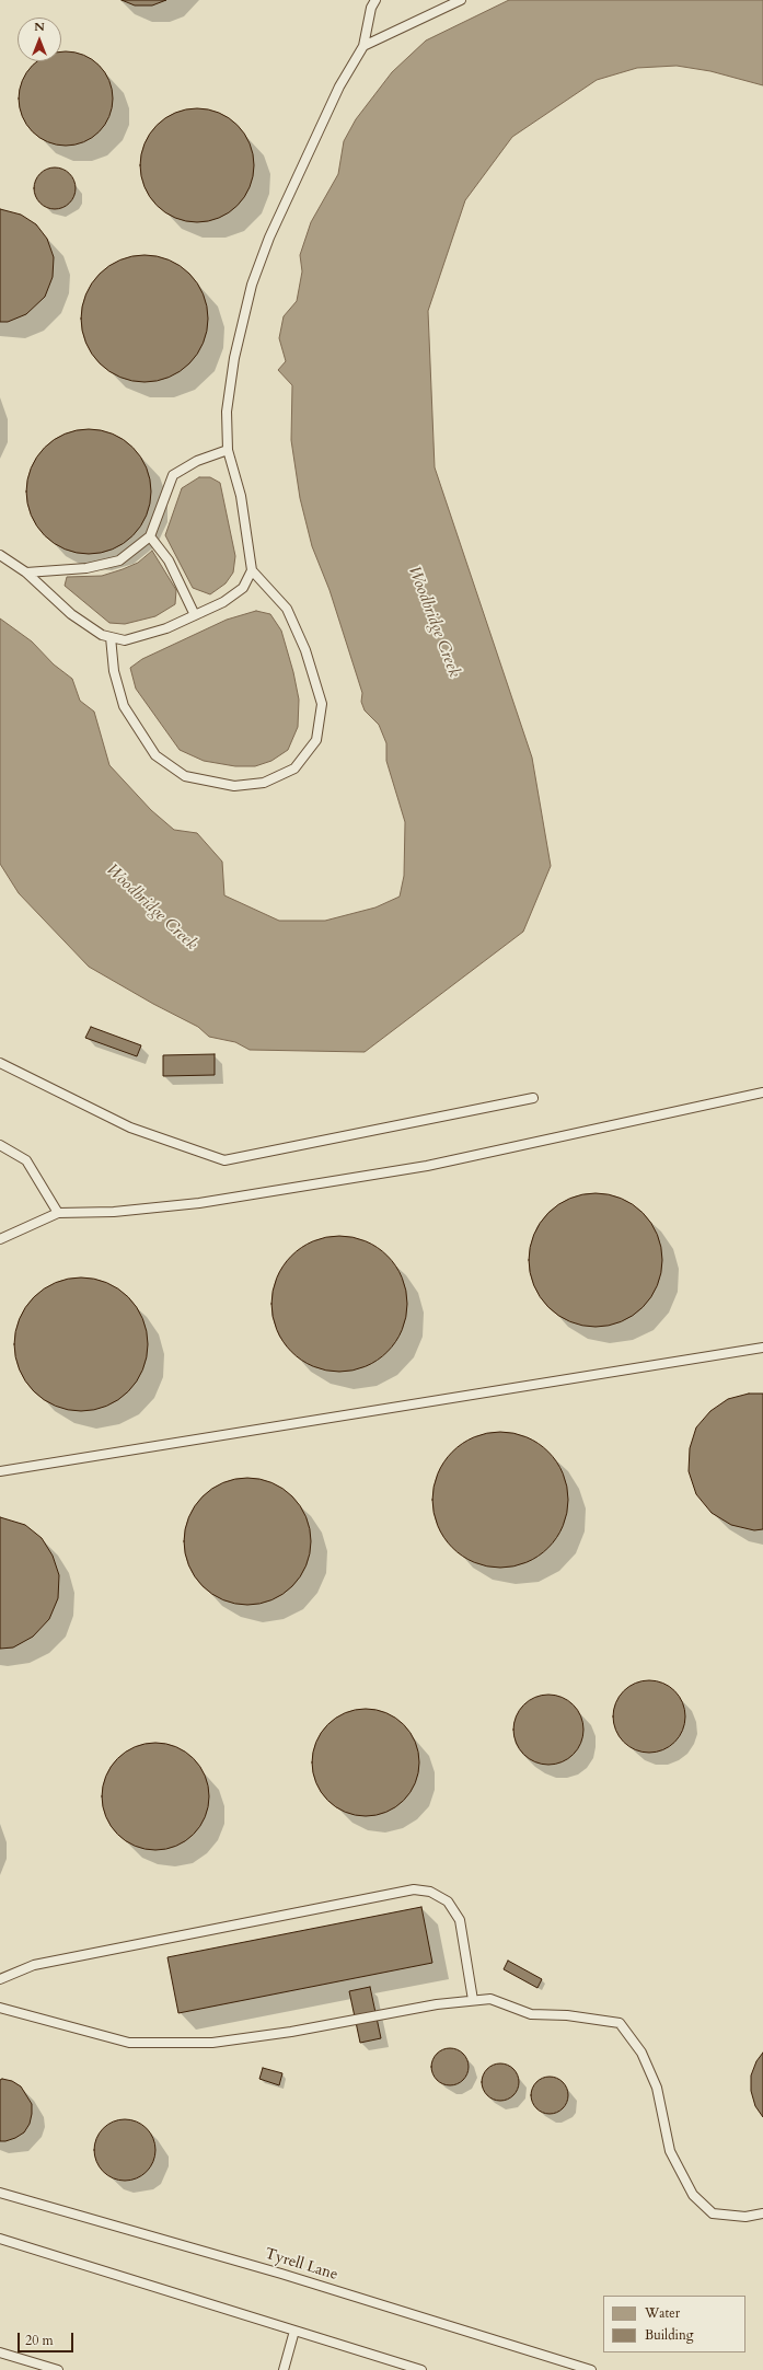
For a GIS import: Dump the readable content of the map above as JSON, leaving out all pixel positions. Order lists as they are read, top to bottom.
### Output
{
  "streets": {
    "lane": ["Tyrell Lane"]
  },
  "water": ["Woodbridge Creek"],
  "legend": ["Water", "Building"],
  "scale_bar": "20 m",
  "north": "top"
}
